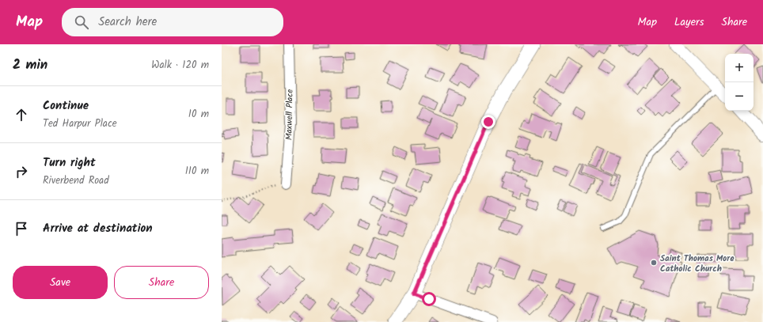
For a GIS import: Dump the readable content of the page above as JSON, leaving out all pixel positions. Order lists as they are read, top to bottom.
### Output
{
  "streets": {
    "street": ["Maxwell Place"]
  },
  "places": ["Saint Thomas More Catholic Church"],
  "page": {
    "header": "Map",
    "search": "Search here",
    "nav": ["Map", "Layers", "Share"],
    "heading": ["2 min", "Walk · 120 m"],
    "map_buttons": ["+", "−"],
    "list": [
      ["Continue", "Ted Harpur Place", "10 m"],
      ["Turn right", "Riverbend Road", "110 m"],
      "Arrive at destination"
    ],
    "buttons": ["Save", "Share"]
  }
}
